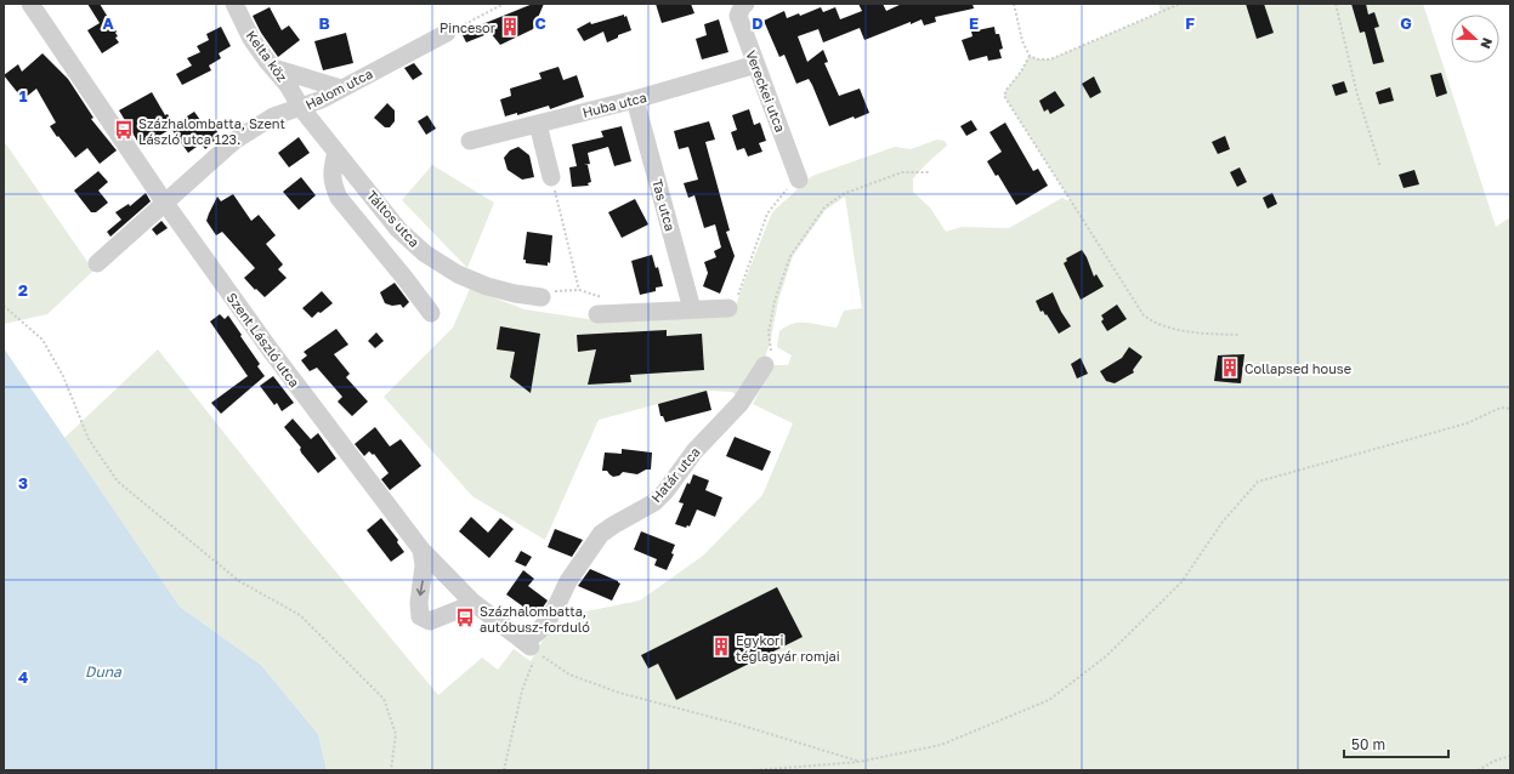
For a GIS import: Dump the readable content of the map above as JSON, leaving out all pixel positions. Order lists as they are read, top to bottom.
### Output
{
  "streets": {
    "street": [
      "Kelta köz",
      "Halom utca",
      "Vereckei utca",
      "Huba utca",
      "Tas utca",
      "Táltos utca",
      "Szent László utca",
      "Határ utca"
    ]
  },
  "crossings": [
    ["Kelta köz", "Halom utca"],
    ["Kelta köz", "Táltos utca"],
    ["Halom utca", "Táltos utca"],
    ["Halom utca", "Szent László utca"],
    ["Vereckei utca", "Huba utca"],
    ["Huba utca", "Tas utca"],
    ["Szent László utca", "Határ utca"]
  ],
  "water": ["Duna"],
  "places": {
    "building": ["Pincesor", "Collapsed house", "Egykori téglagyár romjai"],
    "bus stop": ["Százhalombatta, Szent László utca 123.", "Százhalombatta, autóbusz-forduló"]
  },
  "scale_bar": "50 m",
  "north": "right",
  "grid": {
    "columns": [
      "A",
      "B",
      "C",
      "D",
      "E",
      "F",
      "G"
    ],
    "rows": [
      "1",
      "2",
      "3",
      "4"
    ]
  }
}
